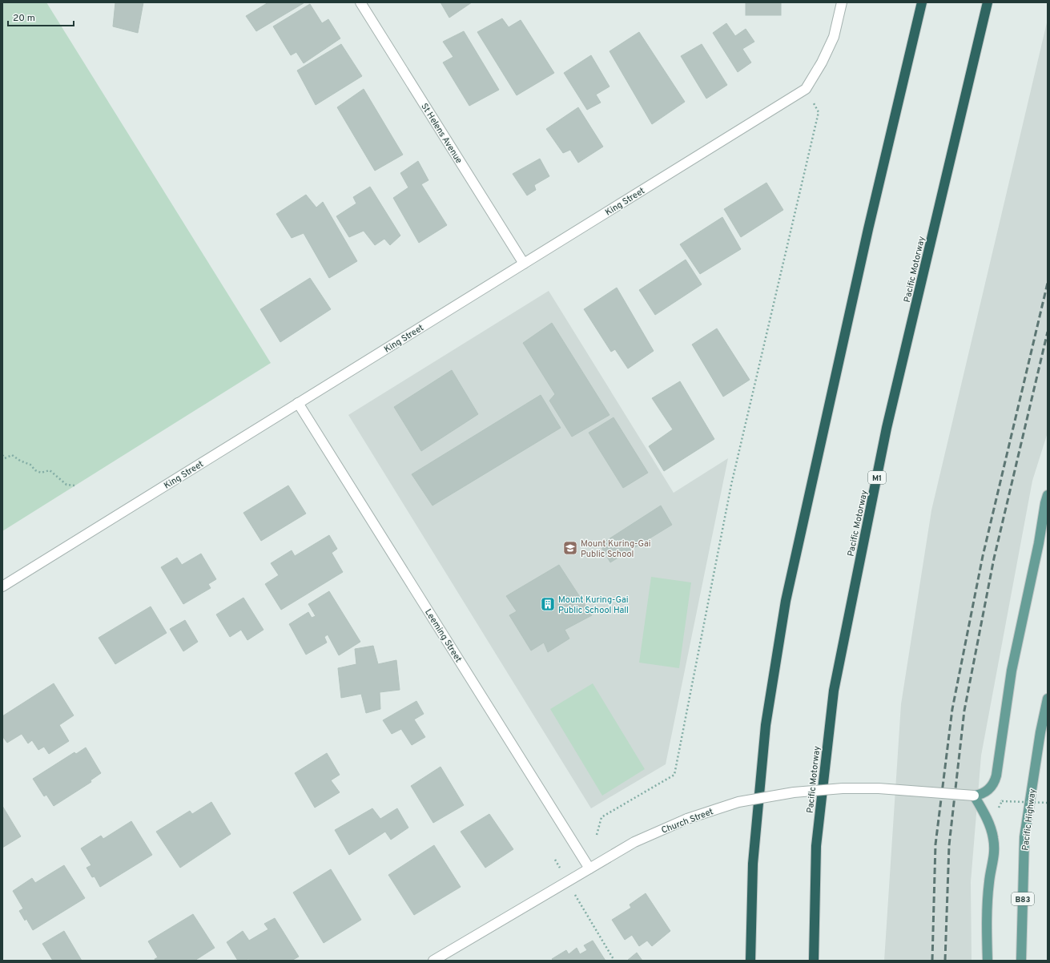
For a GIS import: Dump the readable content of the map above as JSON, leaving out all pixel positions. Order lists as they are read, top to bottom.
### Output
{
  "streets": {
    "highway": ["Pacific Motorway", "M1"],
    "main road": ["Pacific Highway", "B83"],
    "street": [
      "St Helens Avenue",
      "King Street",
      "Leeming Street",
      "Church Street"
    ]
  },
  "crossings": [
    ["St Helens Avenue", "King Street"],
    ["King Street", "Leeming Street"],
    ["Leeming Street", "Church Street"]
  ],
  "places": {
    "school or university": ["Mount Kuring-Gai Public School"],
    "building": ["Mount Kuring-Gai Public School Hall"]
  },
  "scale_bar": "20 m"
}
